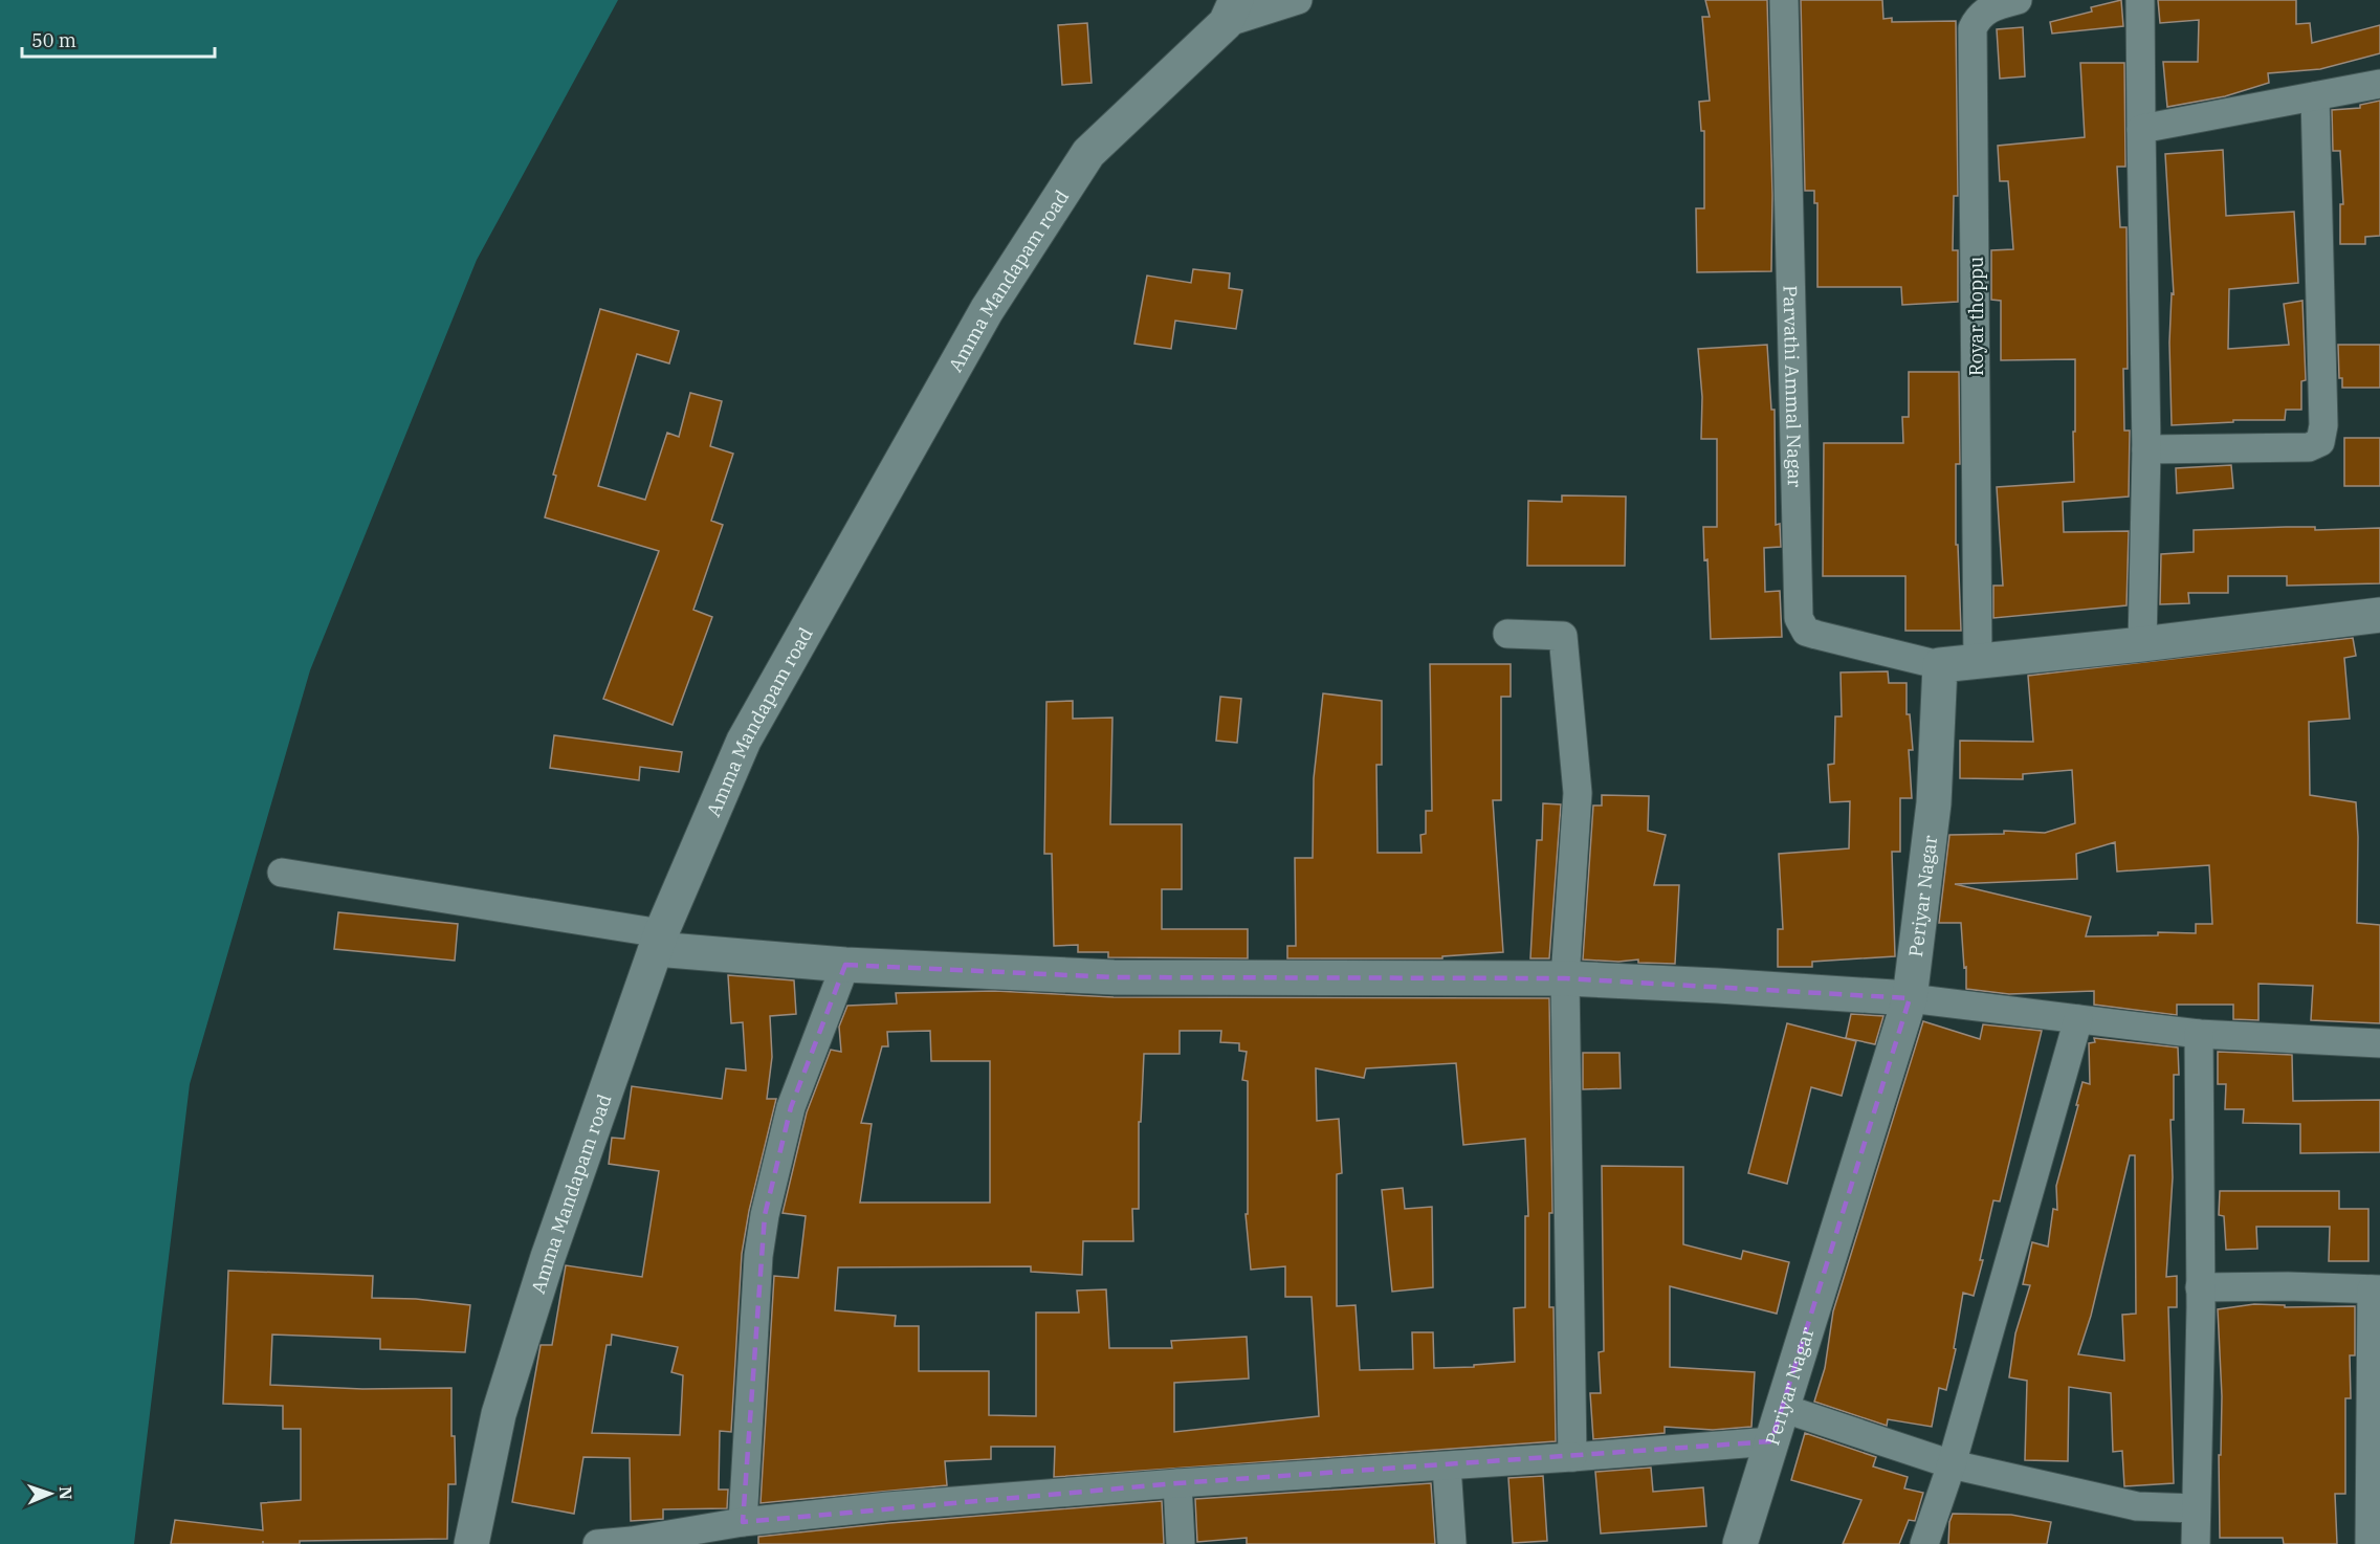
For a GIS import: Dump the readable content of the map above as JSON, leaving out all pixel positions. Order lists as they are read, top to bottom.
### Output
{
  "streets": {
    "street": [
      "Amma Mandapam road",
      "Royar thoppu",
      "Parvathi Ammal Nagar",
      "Periyar Nagar"
    ]
  },
  "crossings": [
    ["Parvathi Ammal Nagar", "Periyar Nagar"]
  ],
  "scale_bar": "50 m",
  "north": "right"
}
